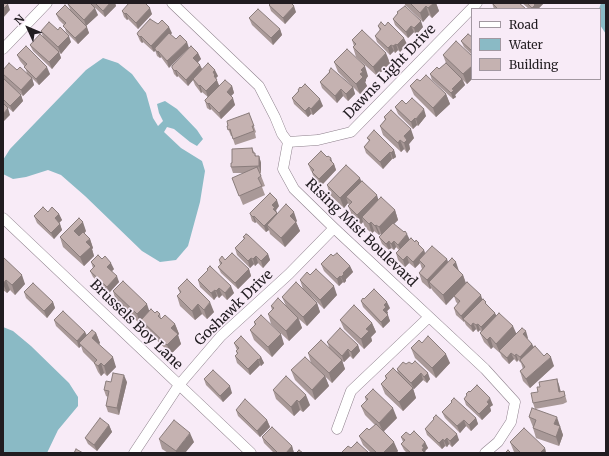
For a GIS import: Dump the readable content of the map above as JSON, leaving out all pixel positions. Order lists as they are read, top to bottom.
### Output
{
  "streets": {
    "street": [
      "Dawns Light Drive",
      "Rising Mist Boulevard",
      "Goshawk Drive",
      "Brussels Boy Lane"
    ]
  },
  "crossings": [
    ["Dawns Light Drive", "Rising Mist Boulevard"],
    ["Rising Mist Boulevard", "Goshawk Drive"],
    ["Goshawk Drive", "Brussels Boy Lane"]
  ],
  "legend": ["Road", "Water", "Building"],
  "north": "top left"
}
